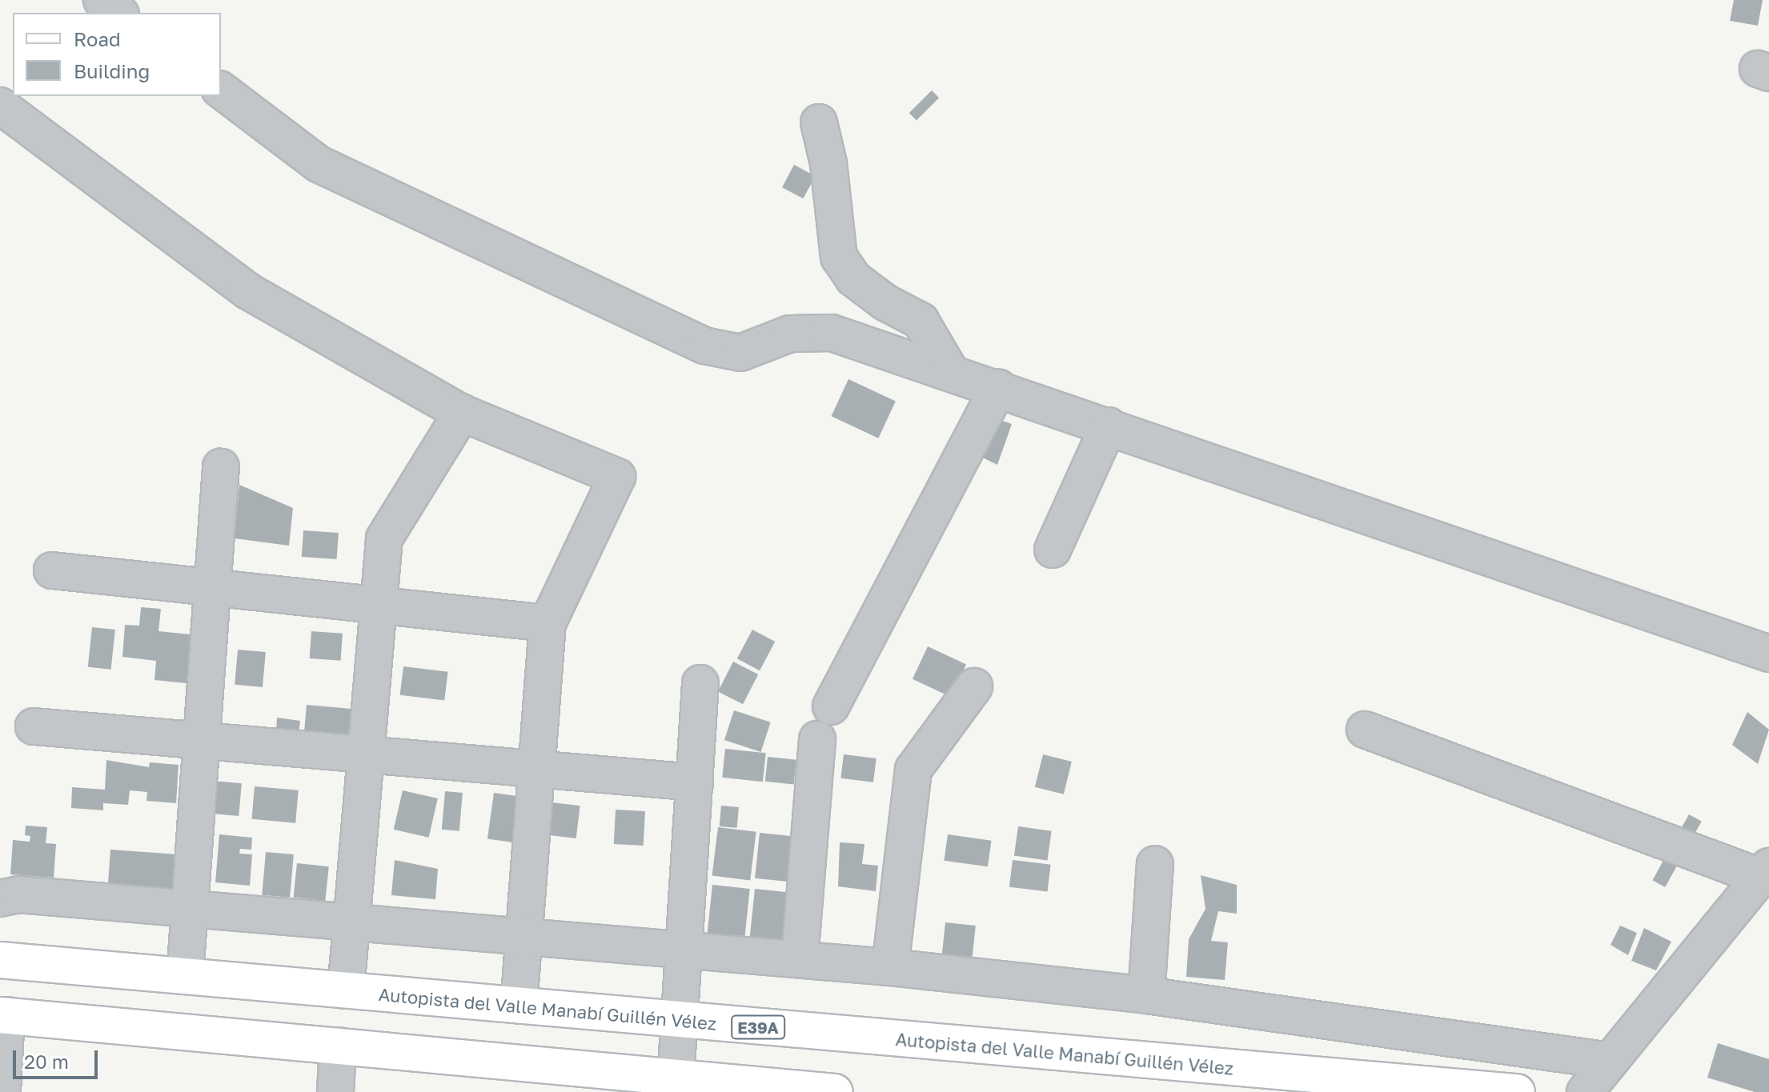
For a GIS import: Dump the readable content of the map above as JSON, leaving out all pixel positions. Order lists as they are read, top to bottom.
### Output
{
  "streets": {
    "main road": ["Autopista del Valle Manabí Guillén Vélez", "E39A"]
  },
  "legend": ["Road", "Building"],
  "scale_bar": "20 m"
}
